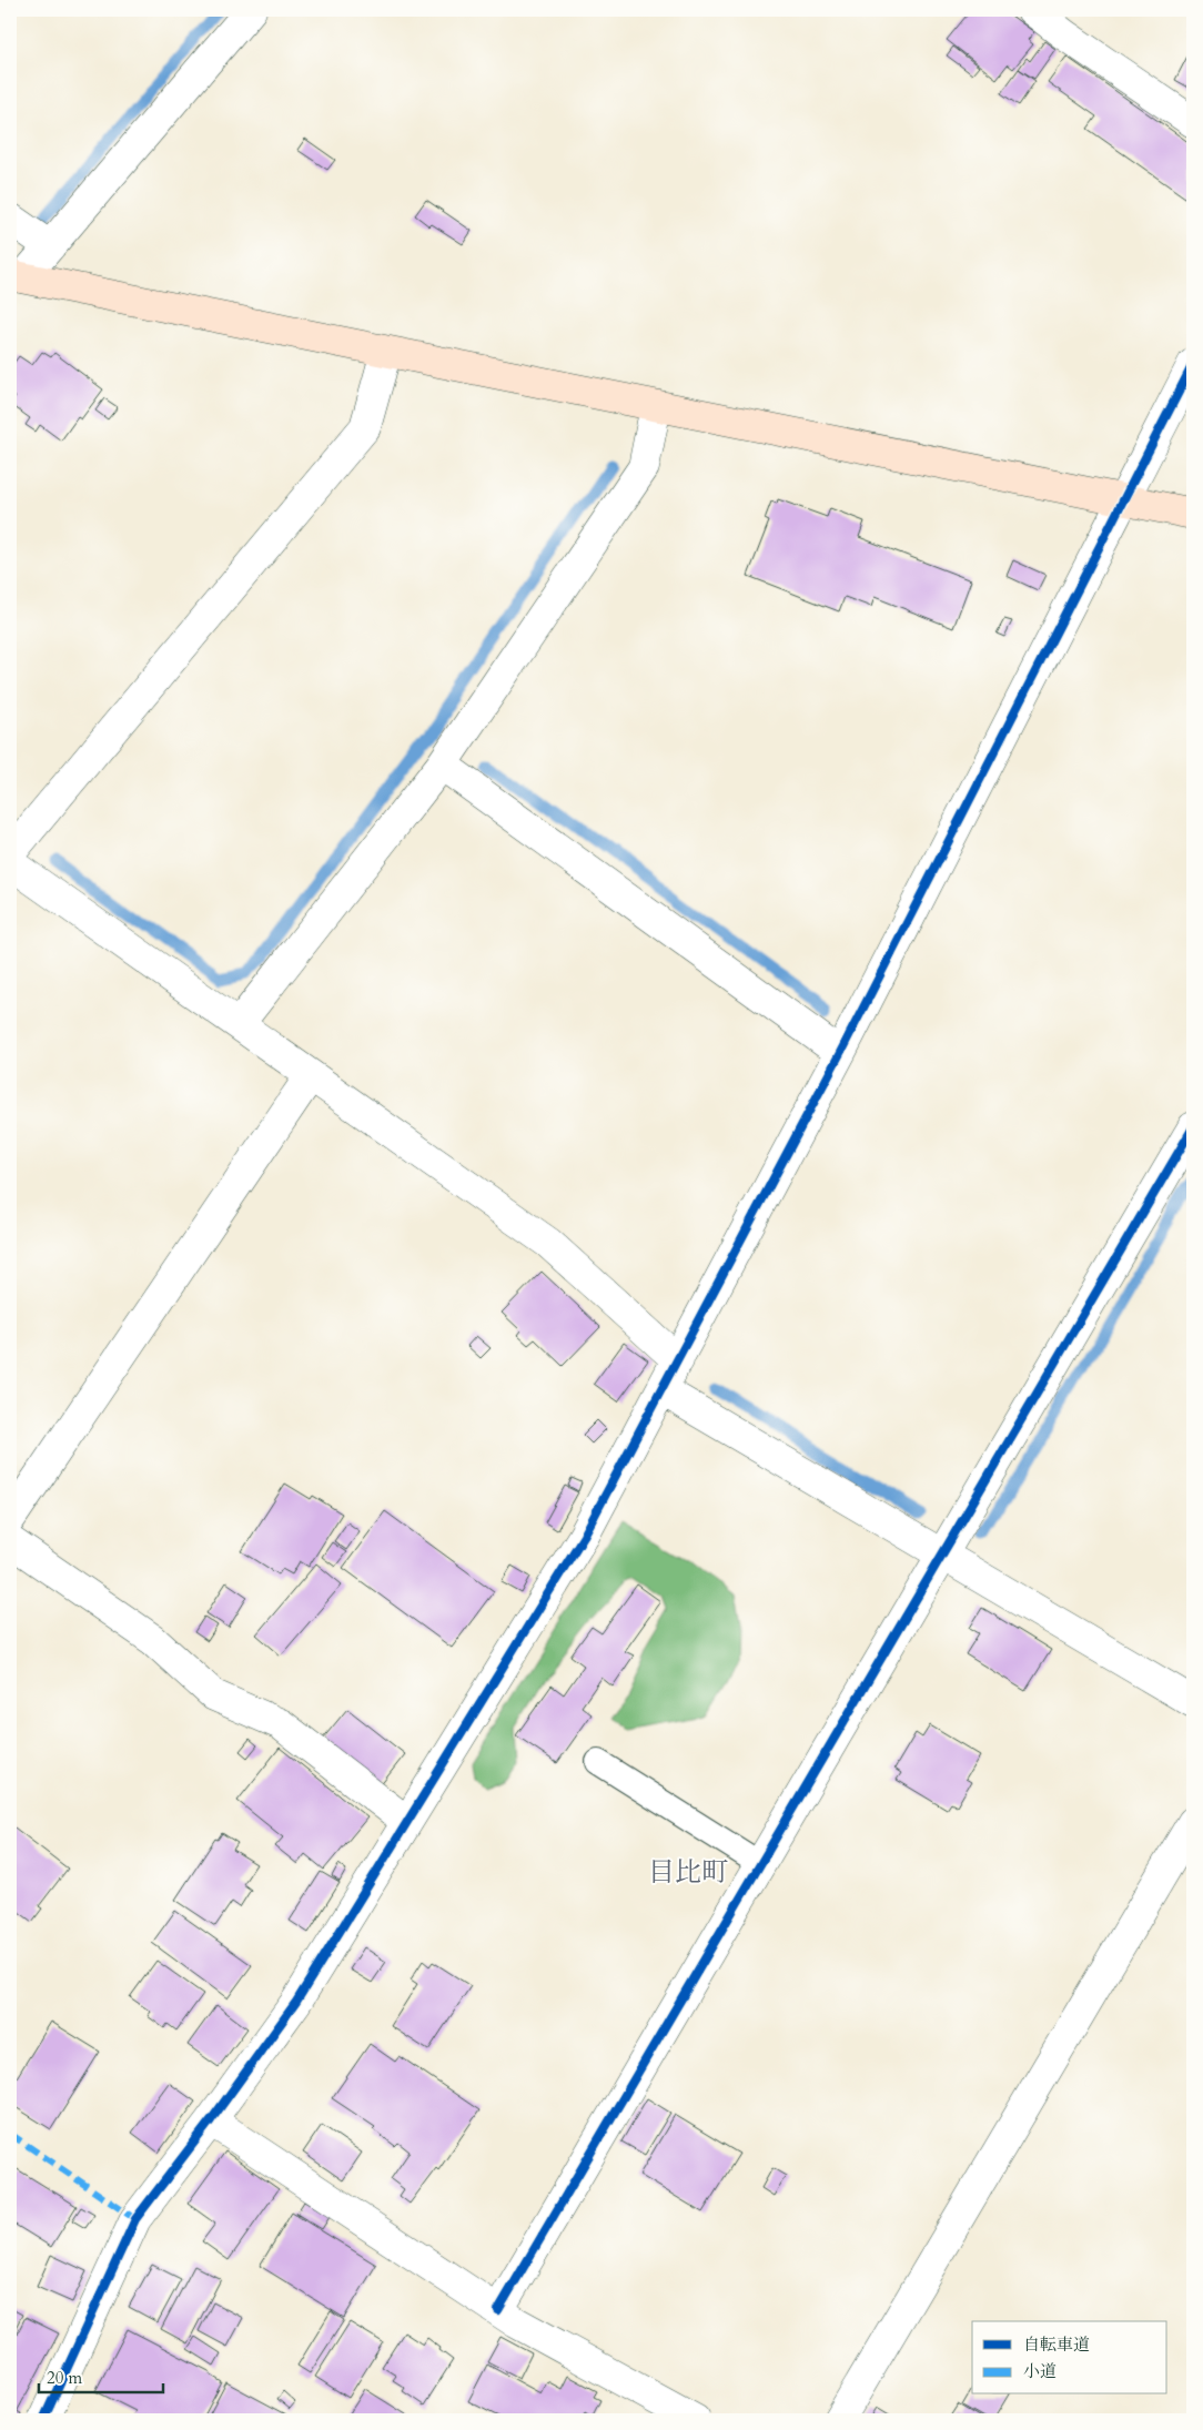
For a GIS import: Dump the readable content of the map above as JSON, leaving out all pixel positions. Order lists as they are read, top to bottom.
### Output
{
  "districts": ["目比町"],
  "legend": ["自転車道", "小道"],
  "scale_bar": "20 m"
}
